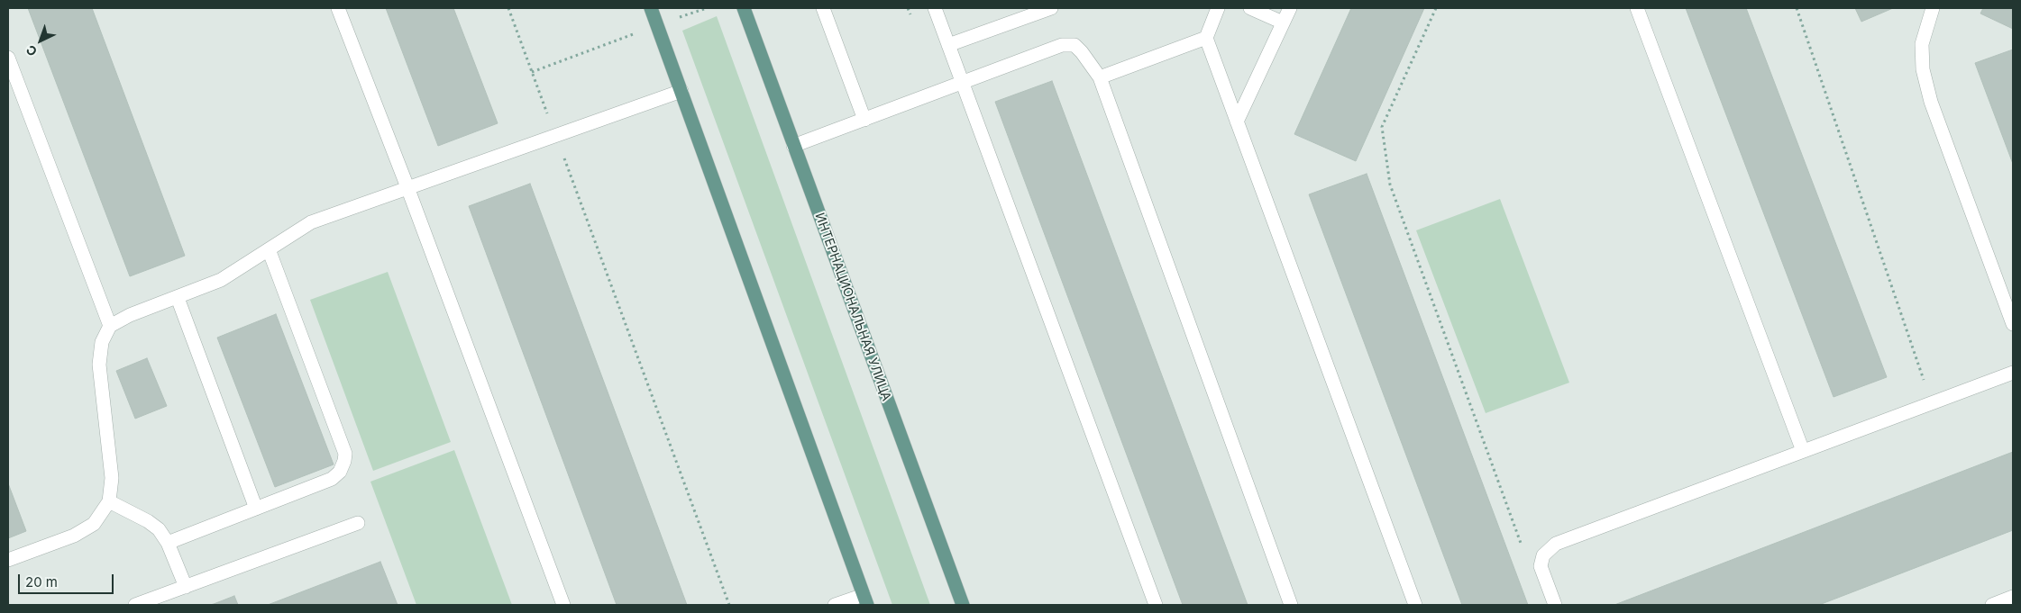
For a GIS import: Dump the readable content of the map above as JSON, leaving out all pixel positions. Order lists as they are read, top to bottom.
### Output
{
  "streets": {
    "main road": ["ИНТЕРНАЦИОНАЛЬНАЯ УЛИЦА"]
  },
  "scale_bar": "20 m",
  "north": "bottom left"
}
